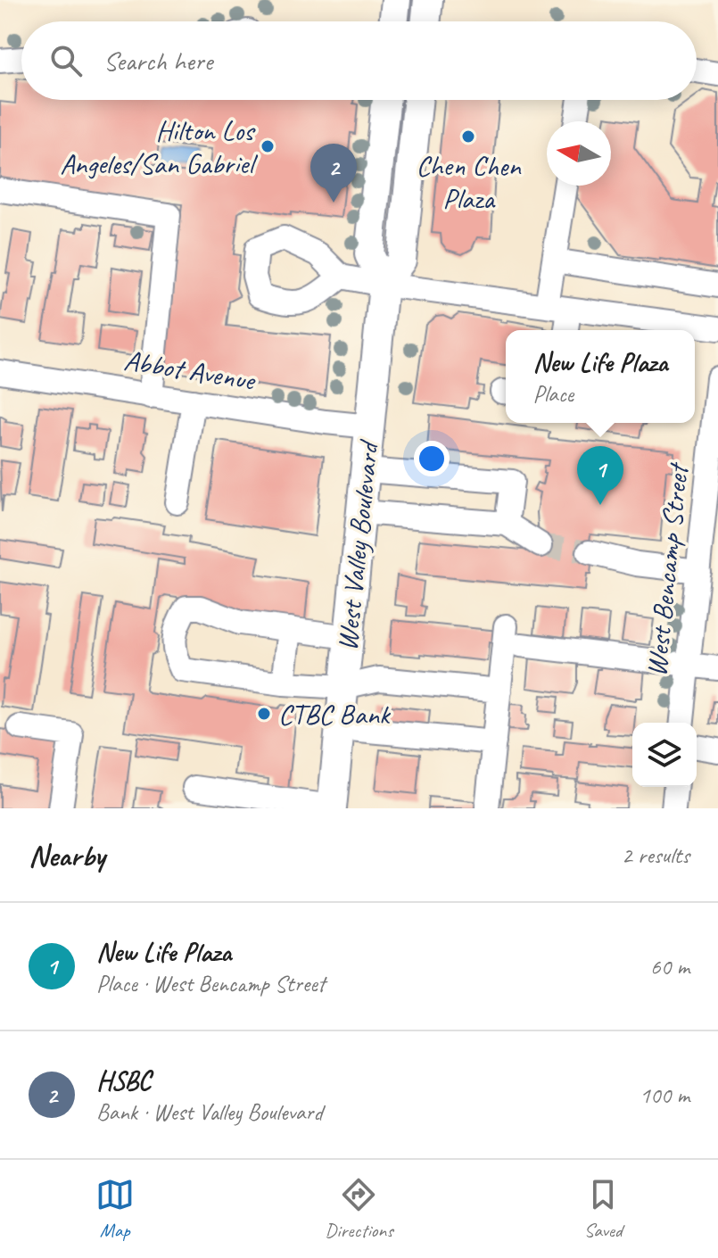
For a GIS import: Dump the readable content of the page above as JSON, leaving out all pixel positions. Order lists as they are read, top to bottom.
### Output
{
  "streets": {
    "main road": ["West Valley Boulevard"],
    "street": ["Abbot Avenue", "West Bencamp Street"]
  },
  "crossings": [
    ["Abbot Avenue", "West Valley Boulevard"]
  ],
  "places": ["Chen Chen Plaza", "Hilton Los Angeles/San Gabriel", "CTBC Bank"],
  "north": "left",
  "page": {
    "search": "Search here",
    "pins": ["2", "1"],
    "popup": ["New Life Plaza", "Place"],
    "heading": ["Nearby", "2 results"],
    "list": [
      {
        "mark": "1",
        "name": "New Life Plaza",
        "note": "Place · West Bencamp Street",
        "value": "60 m"
      },
      {
        "mark": "2",
        "name": "HSBC",
        "note": "Bank · West Valley Boulevard",
        "value": "100 m"
      }
    ],
    "nav": ["Map", "Directions", "Saved"]
  }
}
